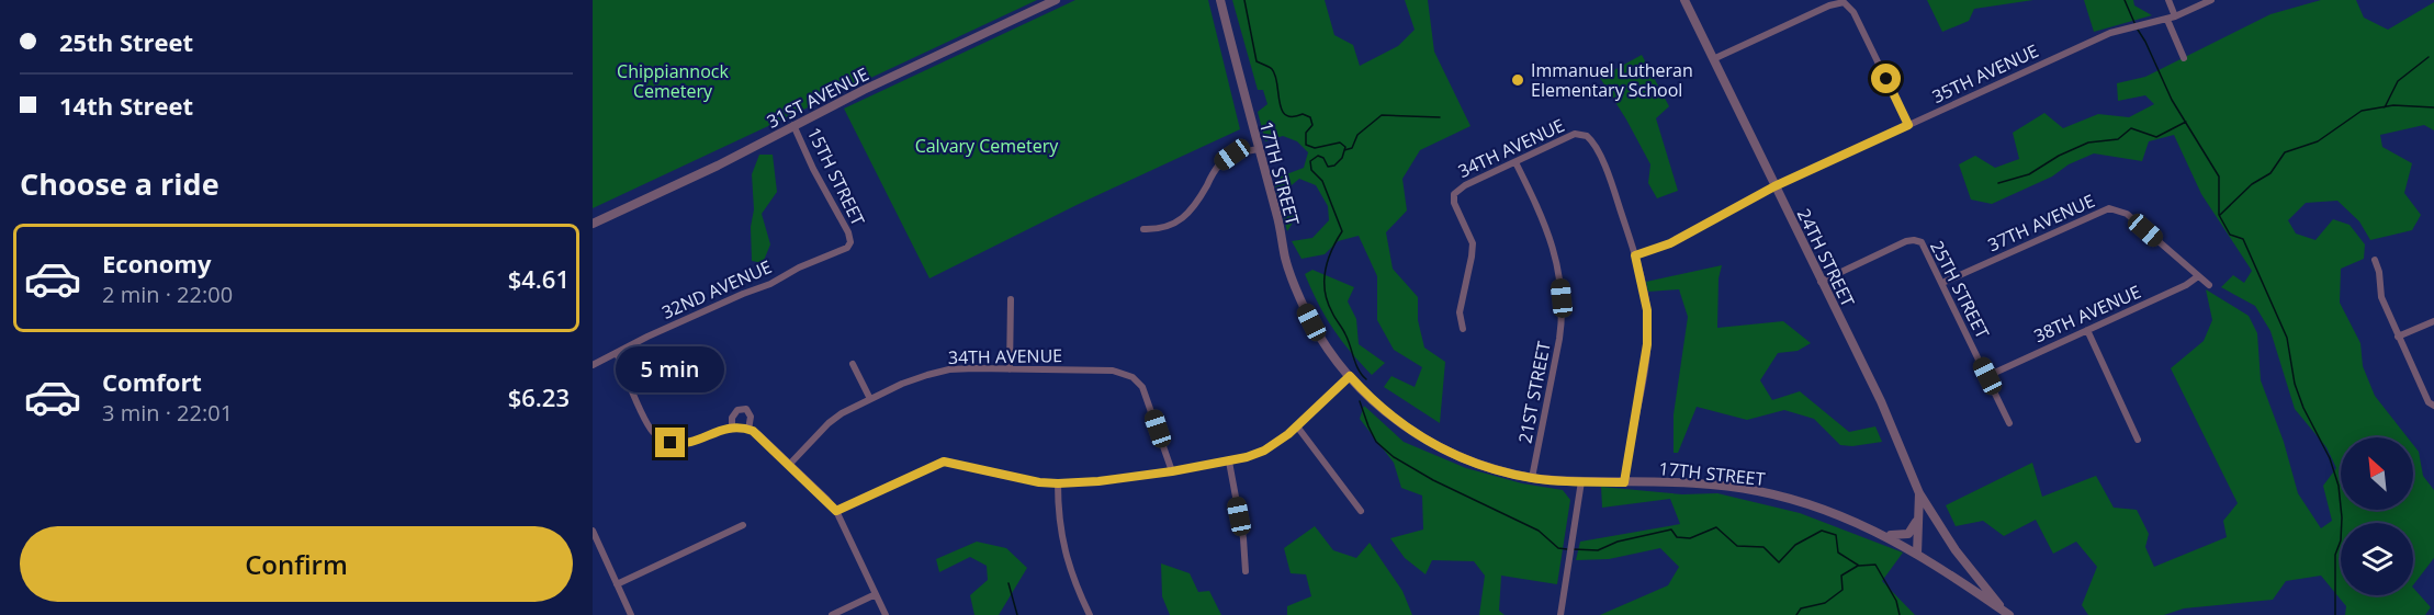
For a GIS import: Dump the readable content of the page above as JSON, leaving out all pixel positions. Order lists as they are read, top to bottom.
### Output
{
  "streets": {
    "street": [
      "35TH AVENUE",
      "31ST AVENUE",
      "34TH AVENUE",
      "17TH STREET",
      "15TH STREET",
      "37TH AVENUE",
      "24TH STREET",
      "32ND AVENUE",
      "25TH STREET",
      "38TH AVENUE",
      "21ST STREET"
    ]
  },
  "crossings": [
    ["35TH AVENUE", "34TH AVENUE"],
    ["35TH AVENUE", "24TH STREET"],
    ["31ST AVENUE", "15TH STREET"],
    ["34TH AVENUE", "21ST STREET"],
    ["17TH STREET", "24TH STREET"],
    ["17TH STREET", "21ST STREET"],
    ["15TH STREET", "32ND AVENUE"],
    ["37TH AVENUE", "25TH STREET"],
    ["37TH AVENUE", "38TH AVENUE"],
    ["24TH STREET", "25TH STREET"],
    ["25TH STREET", "38TH AVENUE"]
  ],
  "parks": ["Chippiannock Cemetery", "Calvary Cemetery"],
  "places": ["Immanuel Lutheran Elementary School"],
  "north": "top left",
  "page": {
    "banner": ["25th Street", "14th Street"],
    "heading": "Choose a ride",
    "list": [
      {
        "name": "Economy",
        "note": "2 min · 22:00",
        "value": "$4.61"
      },
      {
        "name": "Comfort",
        "note": "3 min · 22:01",
        "value": "$6.23"
      }
    ],
    "bubble": "5 min",
    "buttons": "Confirm"
  }
}
